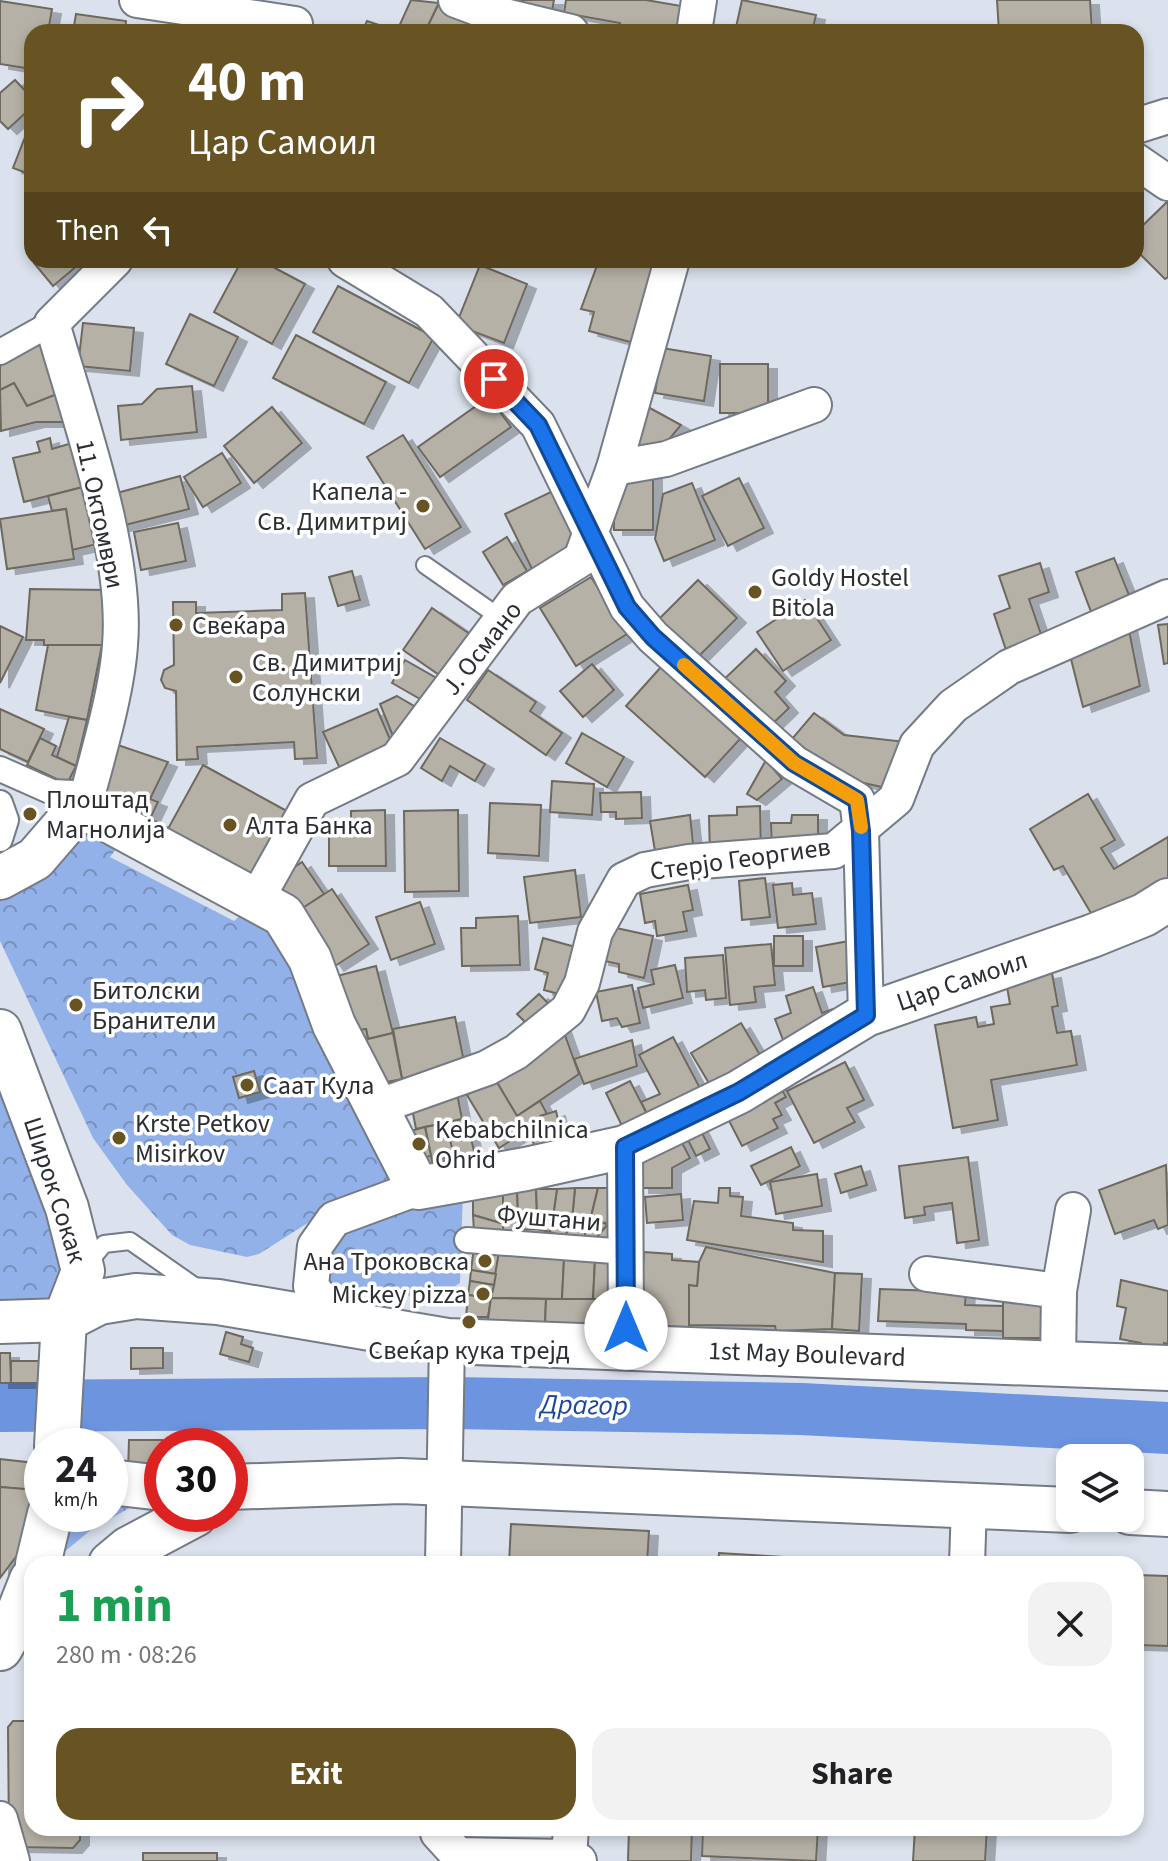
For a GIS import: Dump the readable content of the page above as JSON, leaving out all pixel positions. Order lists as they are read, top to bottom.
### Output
{
  "streets": {
    "main road": ["Широк Сокак", "1st May Boulevard"],
    "street": [
      "11. Октомври",
      "Ј. Османо",
      "Стерјо Георгиев",
      "Цар Самоил",
      "Фуштани"
    ]
  },
  "crossings": [
    ["Широк Сокак", "1st May Boulevard"]
  ],
  "water": ["Драгор"],
  "places": [
    "Капела - Св. Димитриј",
    "Goldy Hostel Bitola",
    "Свеќара",
    "Св. Димитриј Солунски",
    "Плоштад Магнолија",
    "Алта Банка",
    "Битолски Бранители",
    "Саат Кула",
    "Krste Petkov Misirkov",
    "Kebabchilnica Ohrid",
    "Ана Троковска",
    "Mickey pizza",
    "Свеќар кука трејд"
  ],
  "page": {
    "turn": ["40 m", "Цар Самоил"],
    "then": "Then",
    "speed": "24 km/h",
    "limit": "30",
    "heading": ["1 min", "280 m · 08:26"],
    "buttons": ["Exit", "Share"]
  }
}
